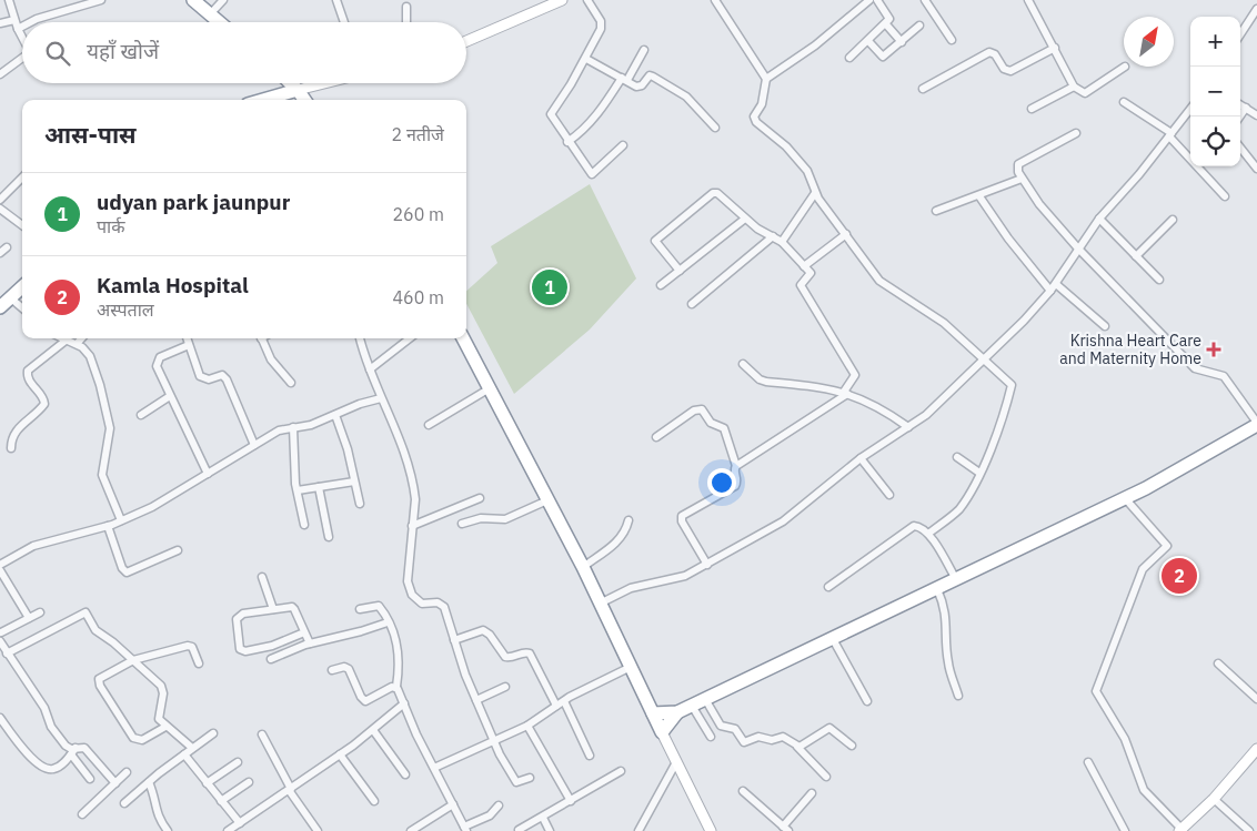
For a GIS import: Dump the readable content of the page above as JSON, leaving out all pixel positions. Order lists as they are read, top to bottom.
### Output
{
  "places": {
    "health": ["Krishna Heart Care and Maternity Home"]
  },
  "north": "top right",
  "page": {
    "map_buttons": ["+", "−"],
    "search": "यहाँ खोजें",
    "heading": ["आस-पास", "2 नतीजे"],
    "list": [
      {
        "mark": "1",
        "name": "udyan park jaunpur",
        "note": "पार्क",
        "value": "260 m"
      },
      {
        "mark": "2",
        "name": "Kamla Hospital",
        "note": "अस्पताल",
        "value": "460 m"
      }
    ],
    "pins": ["1", "2"]
  }
}
